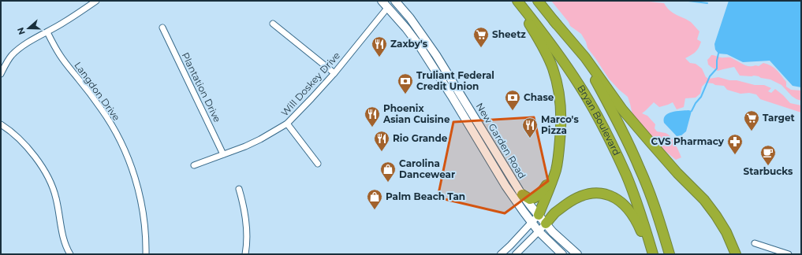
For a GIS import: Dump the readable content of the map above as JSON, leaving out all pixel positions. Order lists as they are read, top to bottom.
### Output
{
  "streets": {
    "highway": ["Bryan Boulevard"],
    "main road": ["New Garden Road"],
    "street": ["Will Doskey Drive", "Plantation Drive", "Langdon Drive"]
  },
  "crossings": [
    ["Will Doskey Drive", "Plantation Drive"],
    ["Will Doskey Drive", "New Garden Road"]
  ],
  "places": {
    "supermarket": ["Sheetz", "Target"],
    "restaurant": [
      "Zaxby's",
      "Phoenix Asian Cuisine",
      "Marco's Pizza",
      "Rio Grande"
    ],
    "bank": ["Truliant Federal Credit Union", "Chase"],
    "pharmacy": ["CVS Pharmacy"],
    "cafe": ["Starbucks"],
    "shop": ["Carolina Dancewear", "Palm Beach Tan"]
  },
  "north": "left"
}
